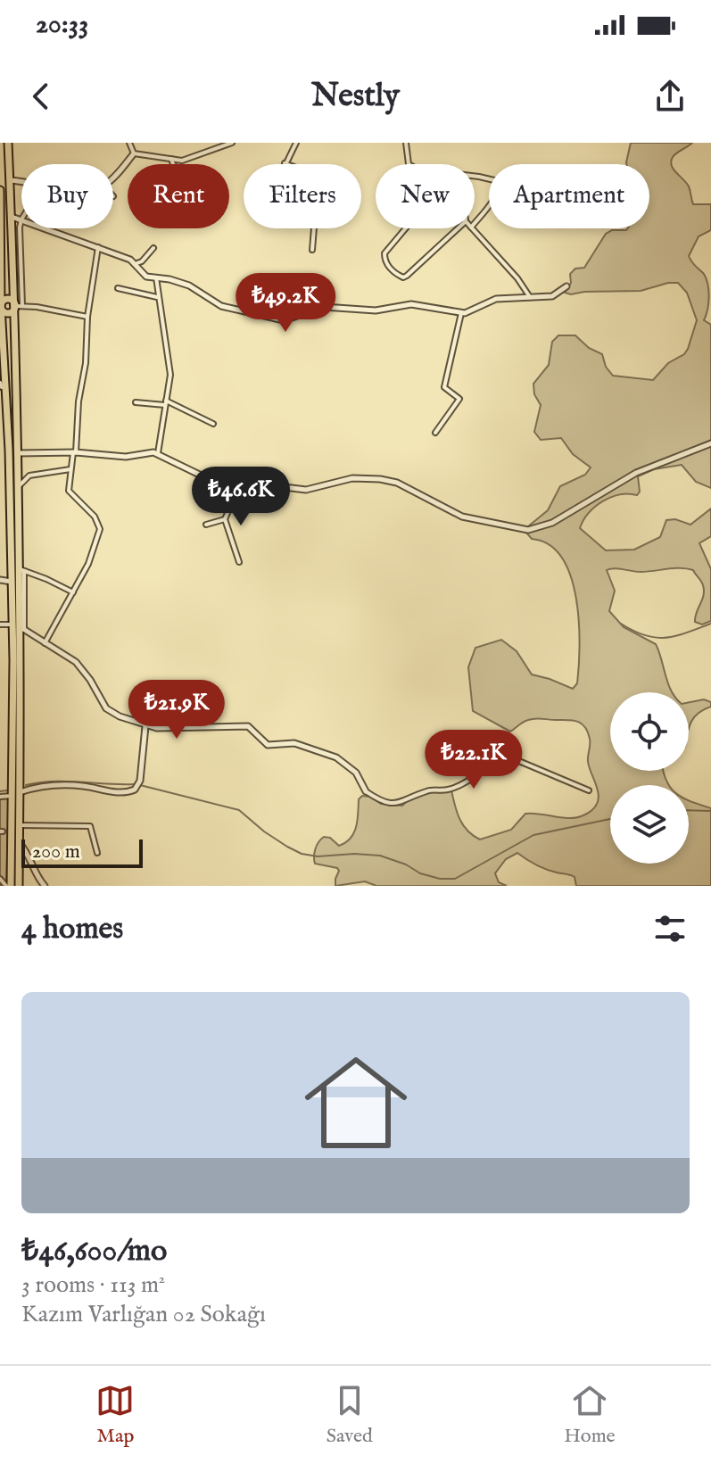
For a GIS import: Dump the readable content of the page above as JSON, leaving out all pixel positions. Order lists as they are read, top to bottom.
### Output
{
  "scale_bar": "200 m",
  "page": {
    "status": "20:33",
    "header": "Nestly",
    "chip": [
      "Buy",
      "Rent",
      "Filters",
      "New",
      "Apartment"
    ],
    "price": [
      "₺49.2K",
      "₺46.6K",
      "₺21.9K",
      "₺22.1K"
    ],
    "scale": "200 m",
    "heading": "4 homes",
    "list": [
      {
        "name": "₺46,600/mo",
        "note": "3 rooms · 113 m² · Kazım Varlığan 02 Sokağı"
      }
    ],
    "tabs": ["Map", "Saved", "Home"]
  }
}
